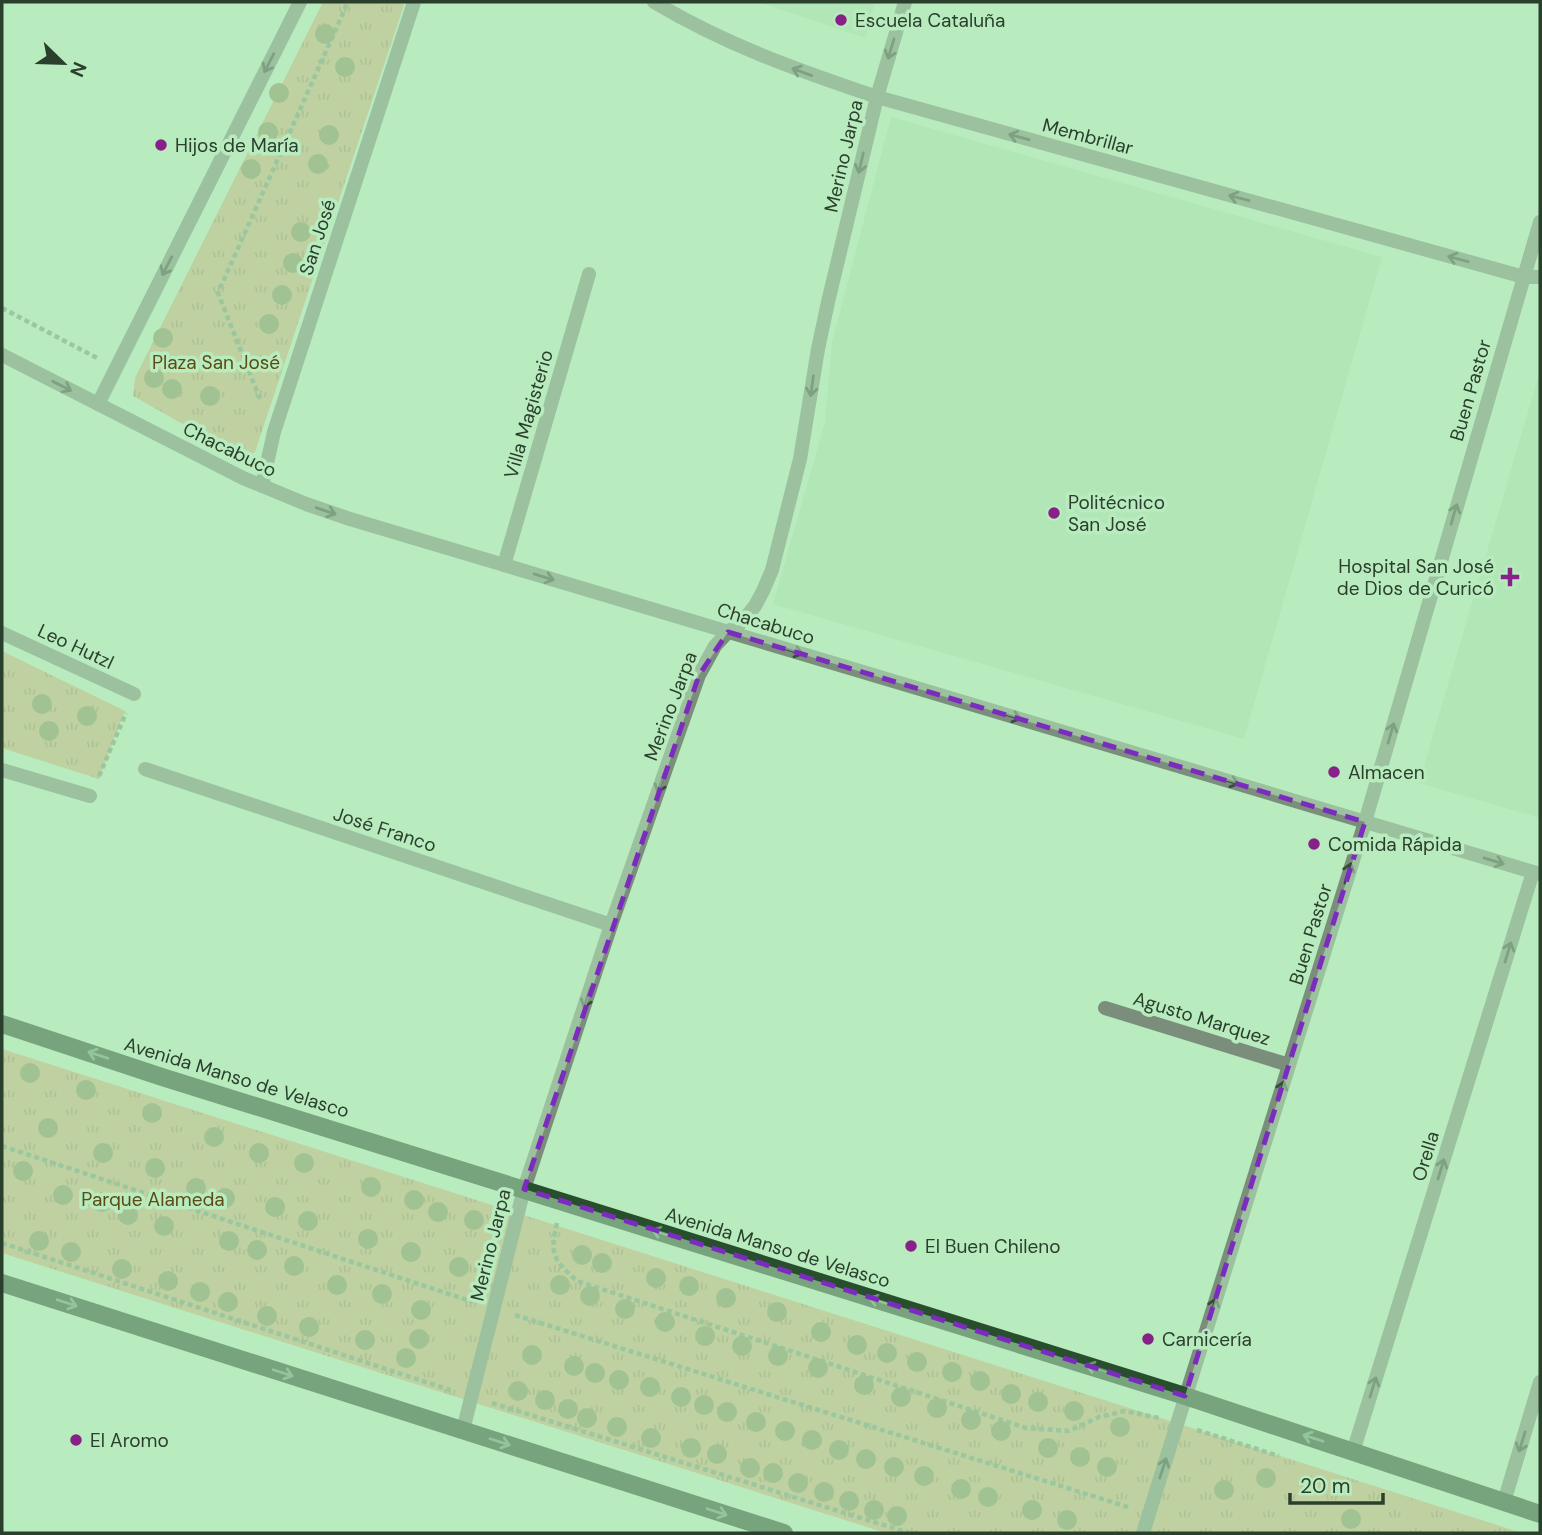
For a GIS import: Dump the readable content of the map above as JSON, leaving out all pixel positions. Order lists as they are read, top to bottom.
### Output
{
  "streets": {
    "main road": ["Avenida Manso de Velasco"],
    "street": [
      "Membrillar",
      "Merino Jarpa",
      "San José",
      "Buen Pastor",
      "Villa Magisterio",
      "Chacabuco",
      "Leo Hutzl",
      "José Franco",
      "Agusto Marquez",
      "Orella"
    ]
  },
  "crossings": [
    ["Membrillar", "Merino Jarpa"],
    ["Membrillar", "Buen Pastor"],
    ["Merino Jarpa", "Chacabuco"],
    ["Merino Jarpa", "José Franco"],
    ["Merino Jarpa", "Avenida Manso de Velasco"],
    ["San José", "Chacabuco"],
    ["Buen Pastor", "Chacabuco"],
    ["Buen Pastor", "Agusto Marquez"],
    ["Buen Pastor", "Avenida Manso de Velasco"],
    ["Villa Magisterio", "Chacabuco"],
    ["Chacabuco", "Orella"],
    ["Avenida Manso de Velasco", "Orella"]
  ],
  "one_way": [
    "Membrillar",
    "Merino Jarpa",
    "Buen Pastor",
    "Chacabuco",
    "Avenida Manso de Velasco",
    "Orella"
  ],
  "parks": ["Plaza San José", "Parque Alameda"],
  "places": {
    "other": [
      "Escuela Cataluña",
      "Hijos de María",
      "Politécnico San José",
      "Almacen",
      "Comida Rápida",
      "El Buen Chileno",
      "Carnicería",
      "El Aromo"
    ],
    "health": ["Hospital San José de Dios de Curicó"]
  },
  "scale_bar": "20 m",
  "north": "bottom right"
}
